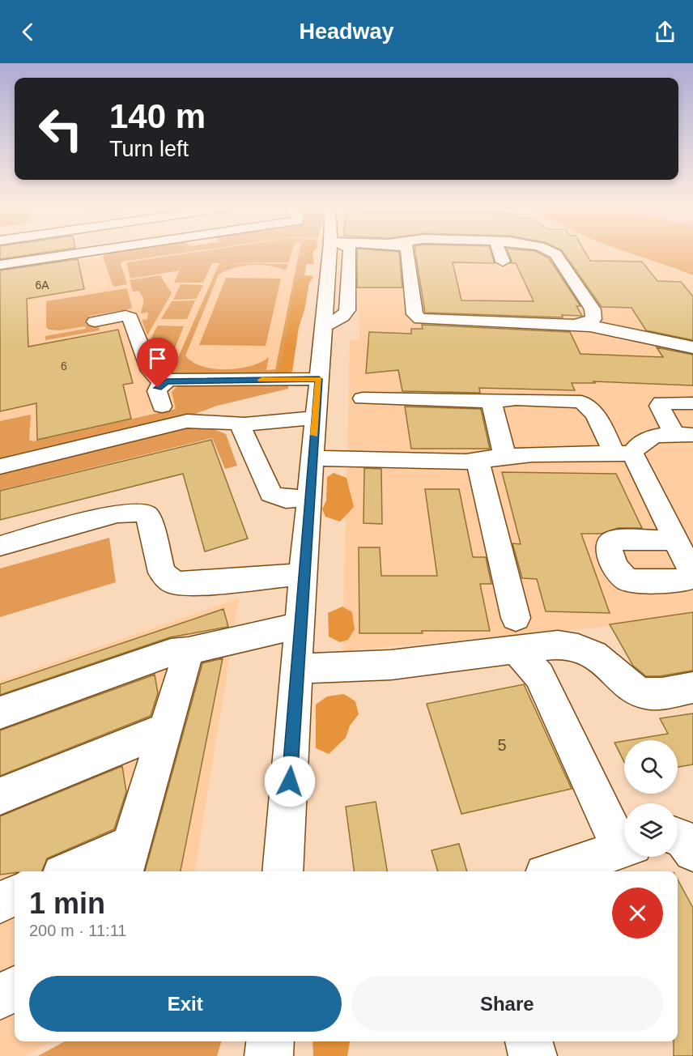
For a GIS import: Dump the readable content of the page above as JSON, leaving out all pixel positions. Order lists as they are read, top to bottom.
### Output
{
  "house_numbers": ["6А", "6", "5"],
  "page": {
    "header": "Headway",
    "turn": ["140 m", "Turn left"],
    "heading": ["1 min", "200 m · 11:11"],
    "buttons": ["Exit", "Share"]
  }
}
